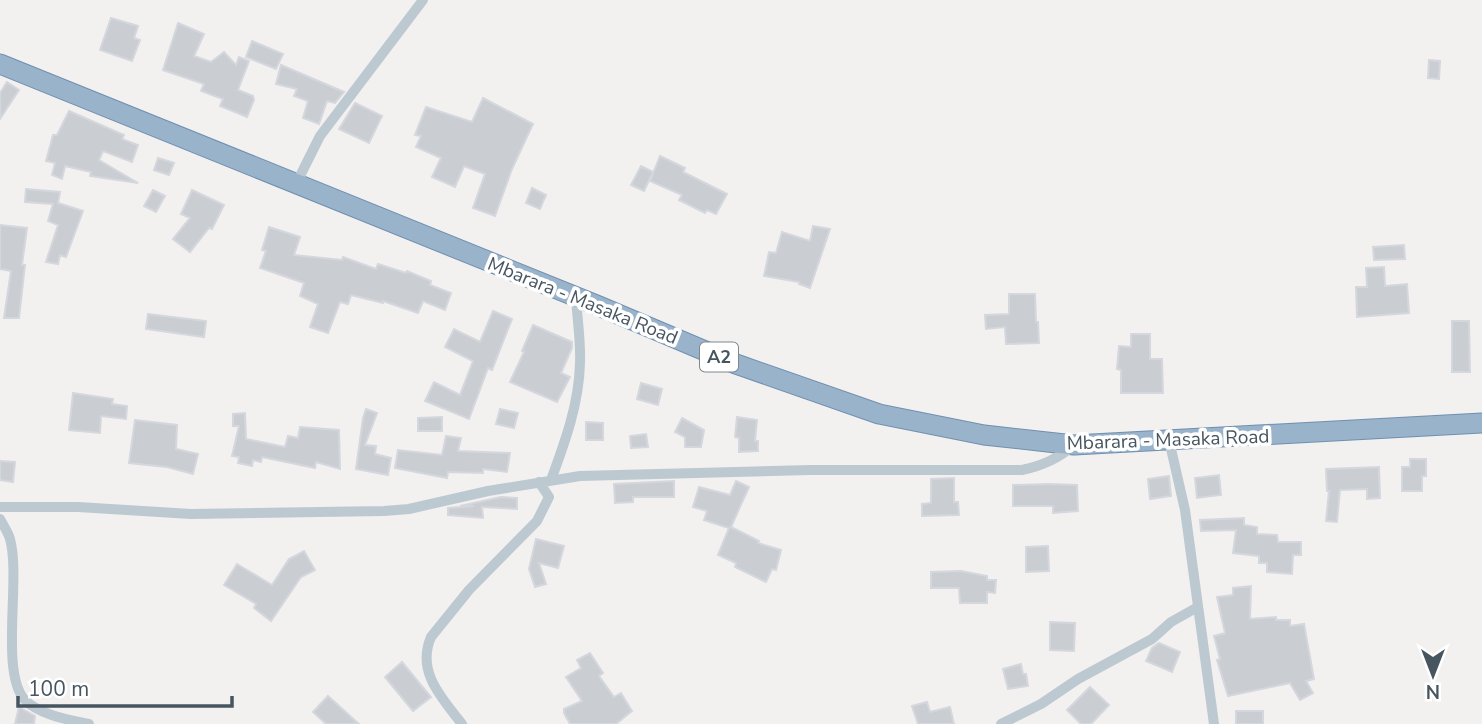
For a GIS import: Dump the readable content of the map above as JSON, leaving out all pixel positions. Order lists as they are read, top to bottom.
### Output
{
  "streets": {
    "highway": ["Mbarara - Masaka Road", "A2"]
  },
  "scale_bar": "100 m",
  "north": "bottom"
}
